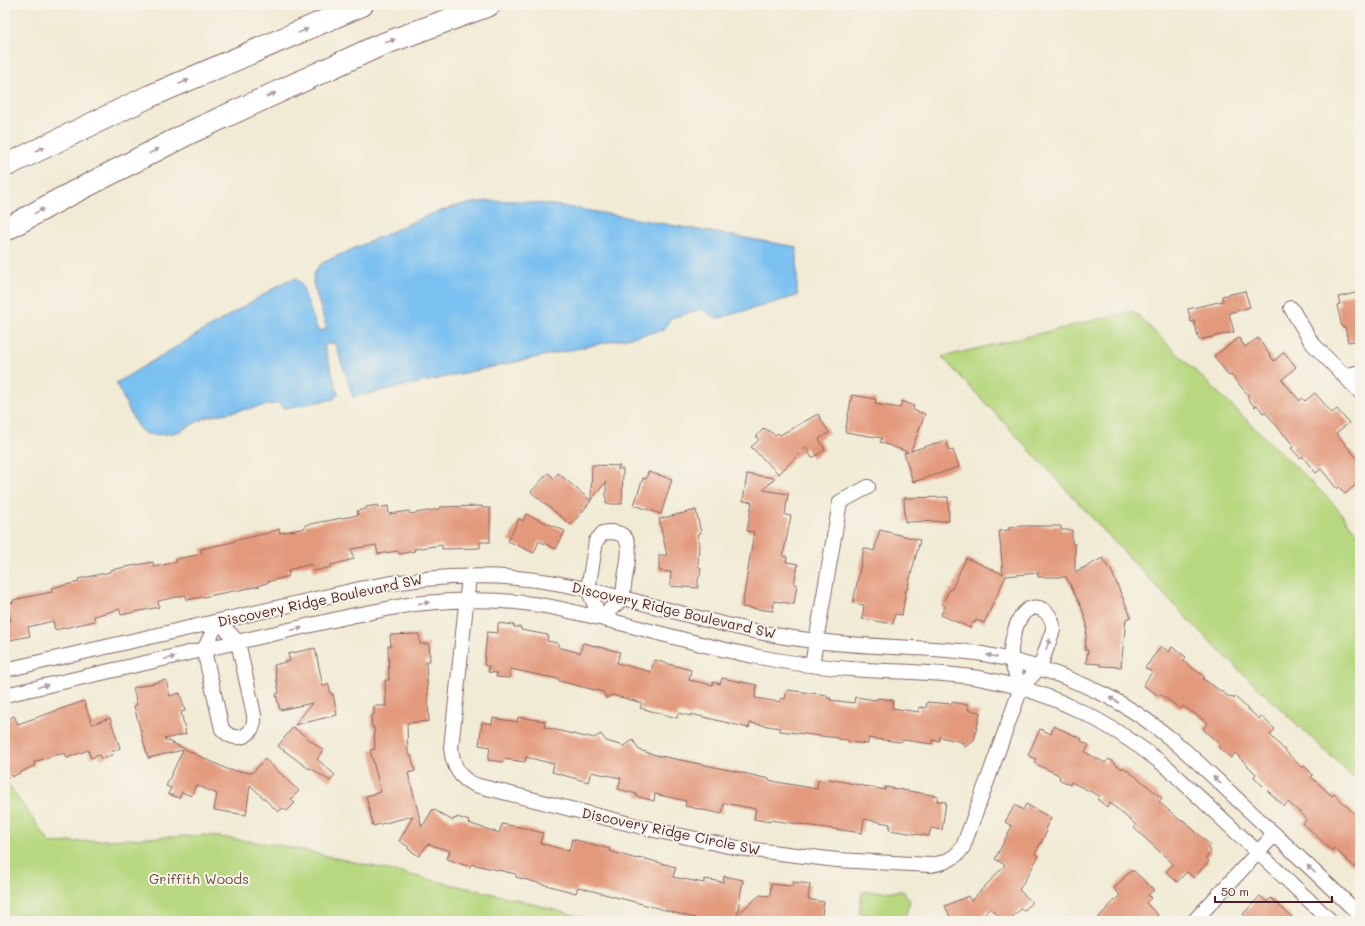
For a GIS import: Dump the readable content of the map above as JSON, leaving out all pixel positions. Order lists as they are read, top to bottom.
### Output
{
  "streets": {
    "street": ["Discovery Ridge Boulevard SW", "Discovery Ridge Circle SW"]
  },
  "crossings": [
    ["Discovery Ridge Boulevard SW", "Discovery Ridge Circle SW"]
  ],
  "parks": ["Griffith Woods"],
  "scale_bar": "50 m"
}
